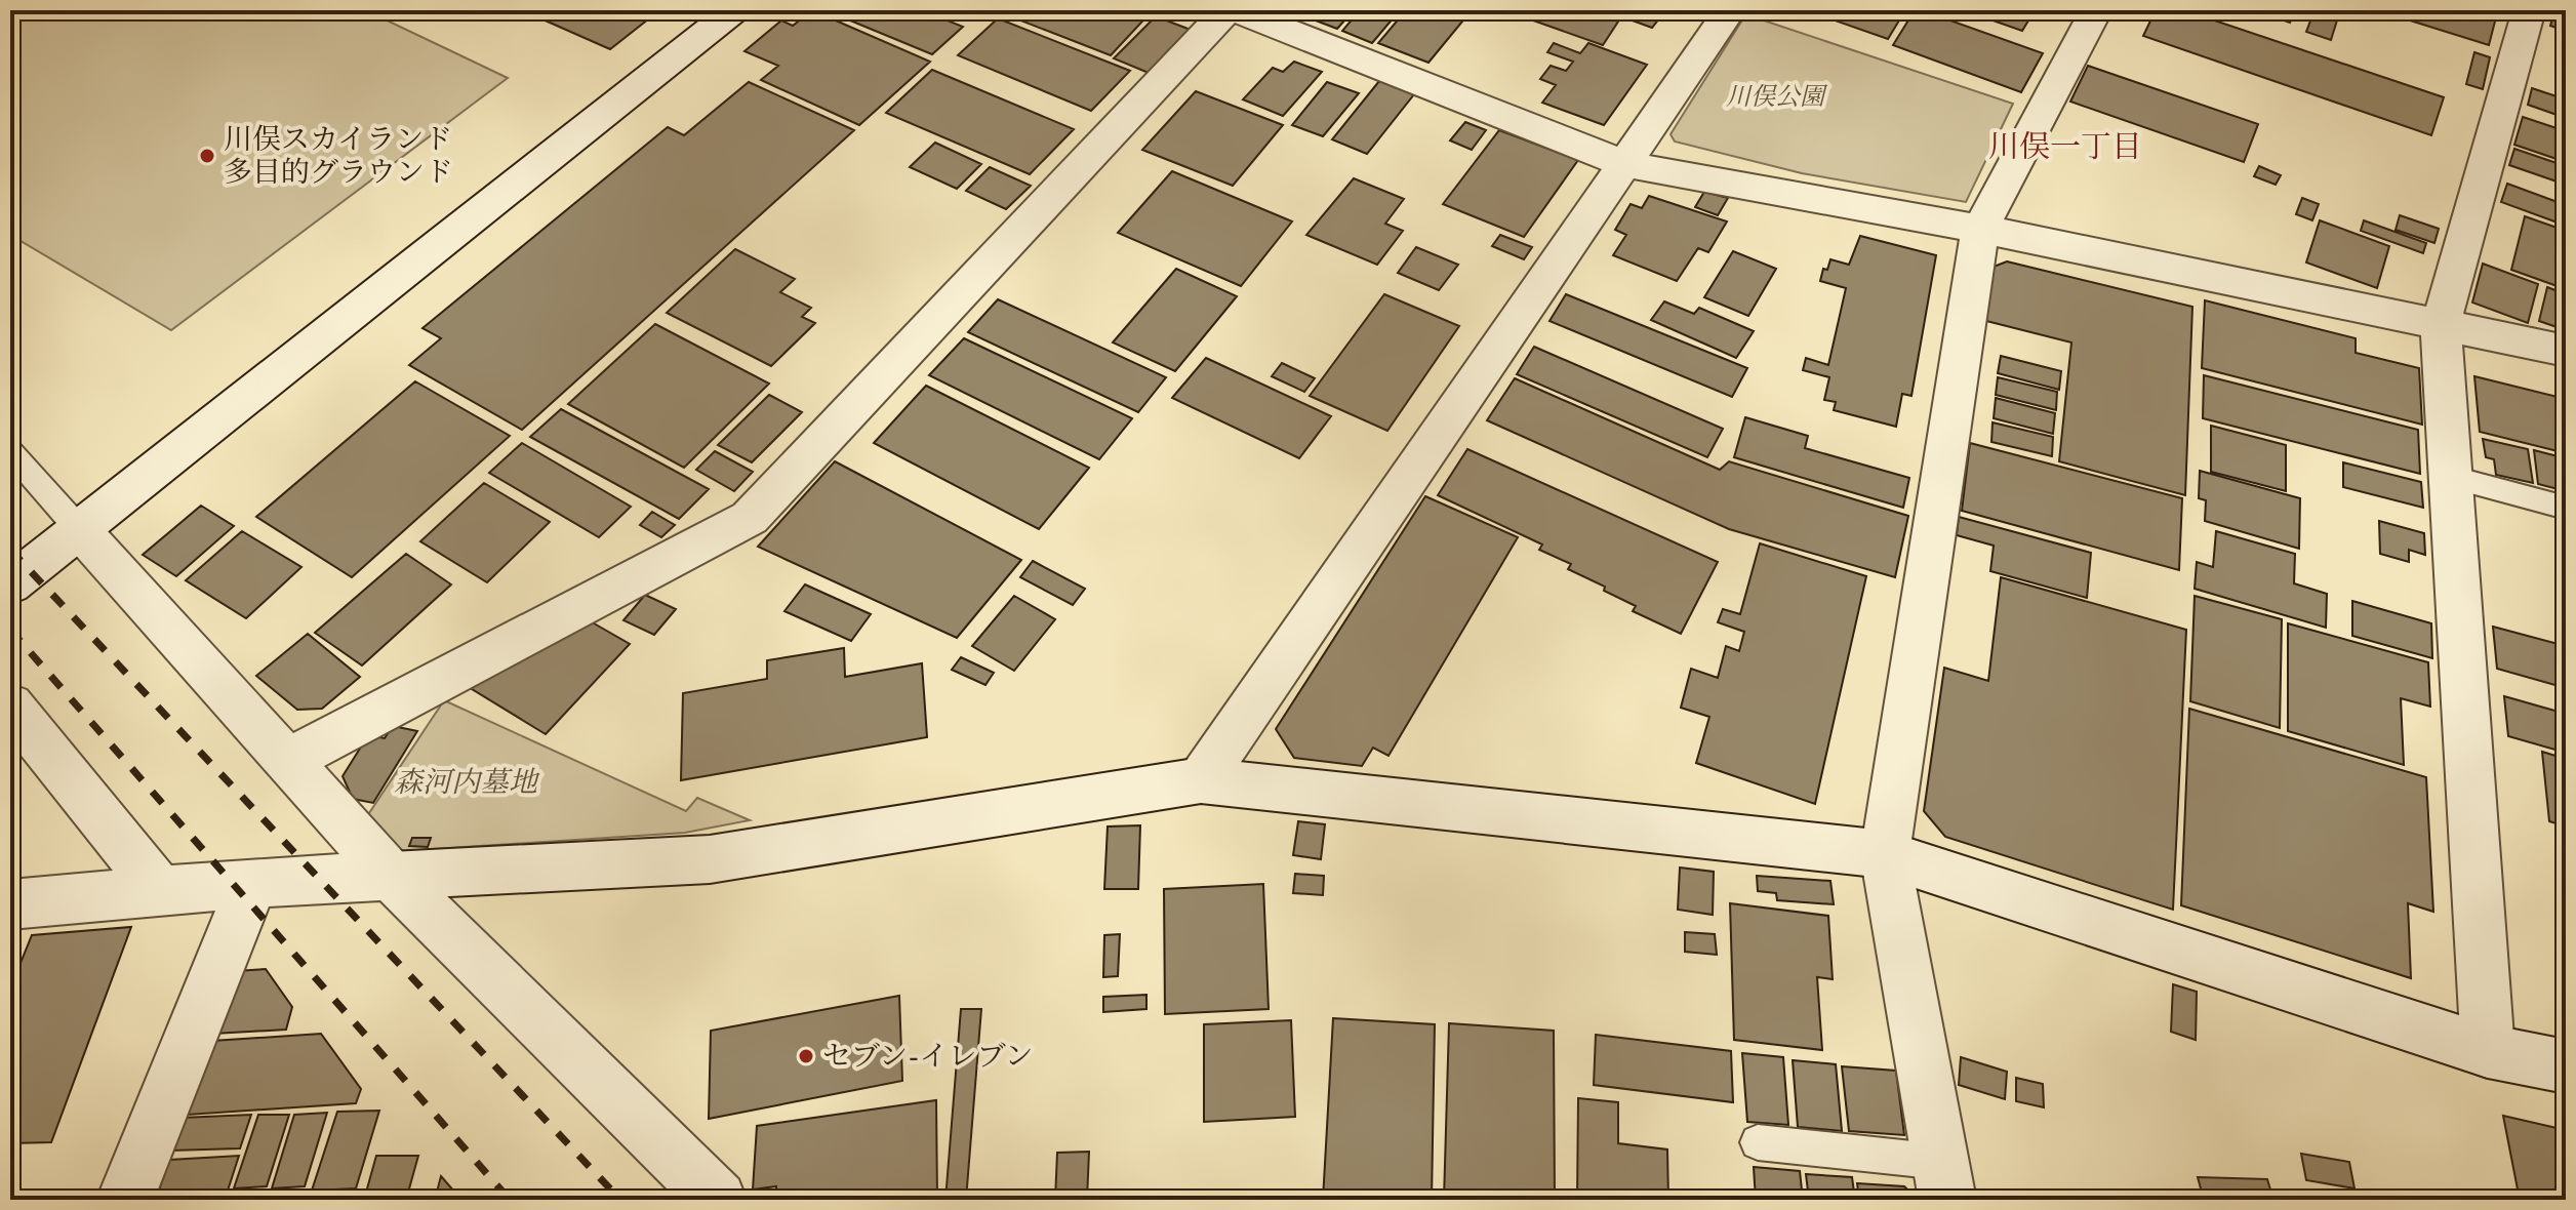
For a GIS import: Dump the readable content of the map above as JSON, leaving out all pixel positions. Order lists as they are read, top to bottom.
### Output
{
  "districts": ["川俣一丁目"],
  "parks": ["川俣公園", "森河内墓地"],
  "places": ["川俣スカイランド 多目的グラウンド", "セブン-イレブン"]
}
